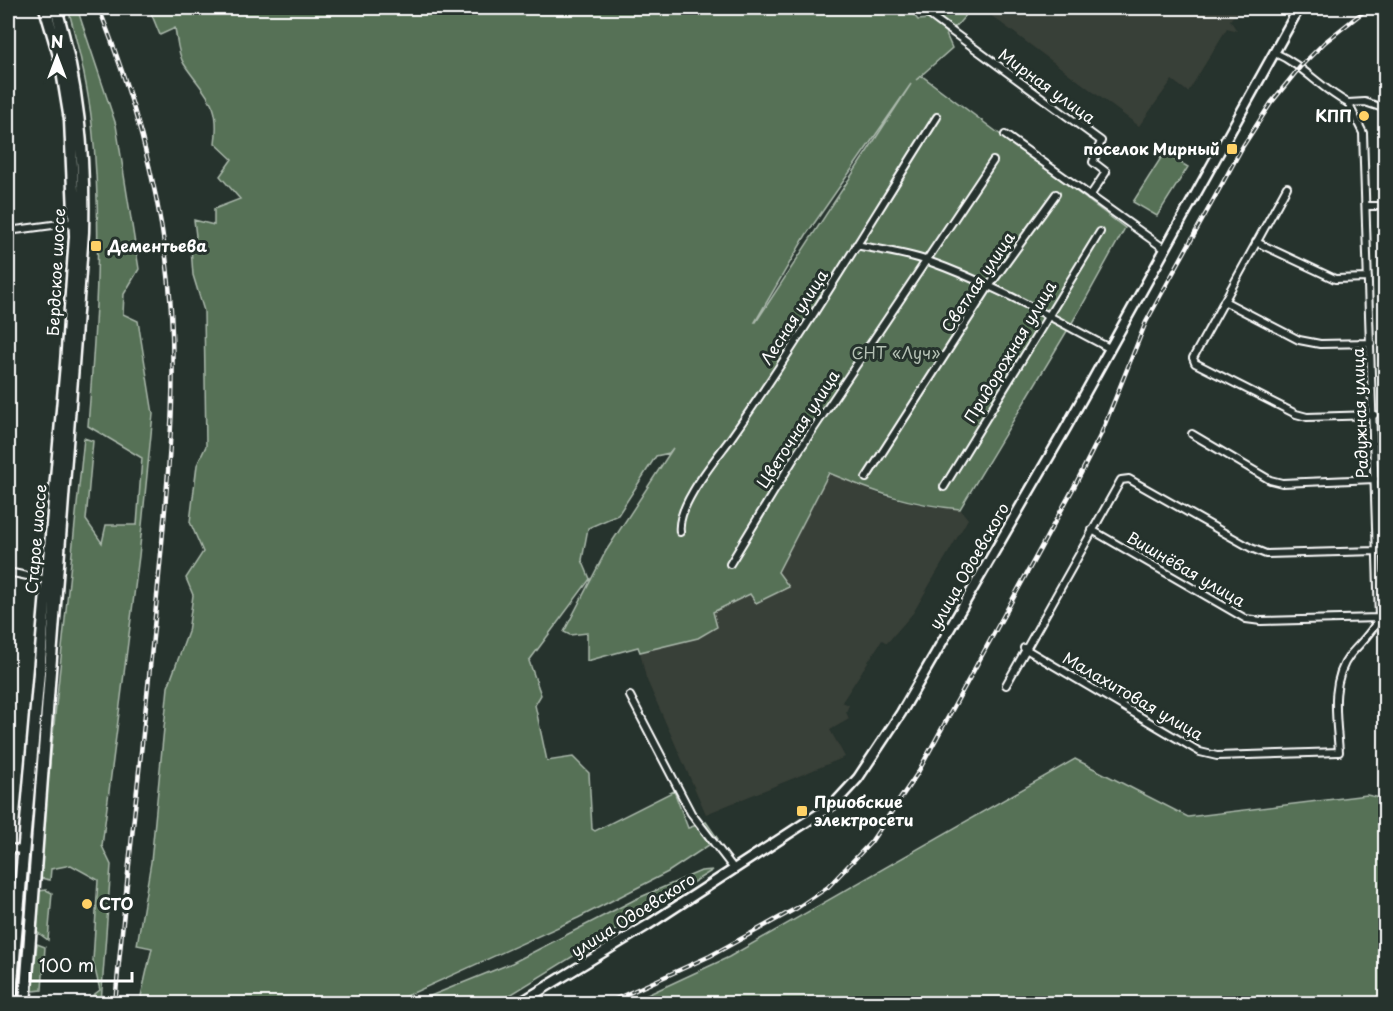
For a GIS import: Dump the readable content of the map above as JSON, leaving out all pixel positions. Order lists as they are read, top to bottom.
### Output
{
  "streets": {
    "highway": ["Бердское шоссе", "Старое шоссе"],
    "street": [
      "Мирная улица",
      "Светлая улица",
      "Лесная улица",
      "Придорожная улица",
      "Радужная улица",
      "Цветочная улица",
      "улица Одоевского",
      "Вишнёвая улица",
      "Малахитовая улица"
    ]
  },
  "crossings": [
    ["Бердское шоссе", "Старое шоссе"],
    ["Радужная улица", "Вишнёвая улица"],
    ["Радужная улица", "Малахитовая улица"],
    ["Вишнёвая улица", "Малахитовая улица"]
  ],
  "parks": ["СНТ «Луч»"],
  "places": {
    "other": ["КПП", "СТО"],
    "transit": ["поселок Мирный", "Дементьева", "Приобские электросети"]
  },
  "scale_bar": "100 m",
  "north": "top"
}
